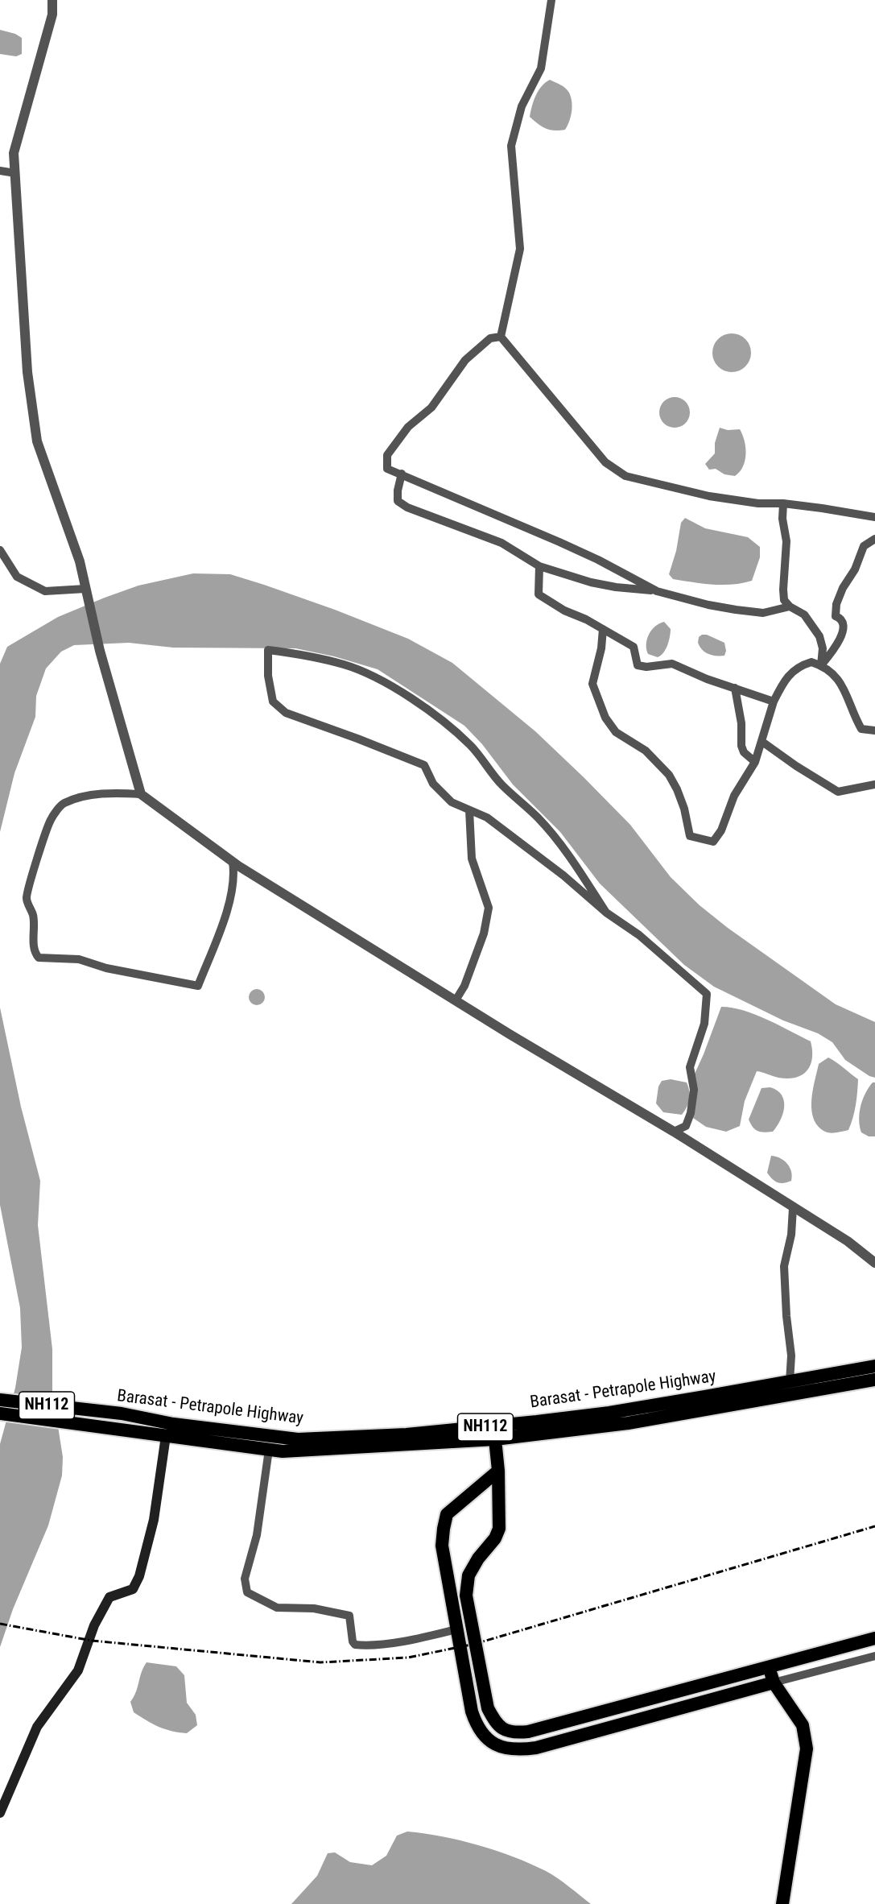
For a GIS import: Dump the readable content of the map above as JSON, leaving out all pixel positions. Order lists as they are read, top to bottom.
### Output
{
  "streets": {
    "highway": ["Barasat - Petrapole Highway", "NH112"]
  }
}
